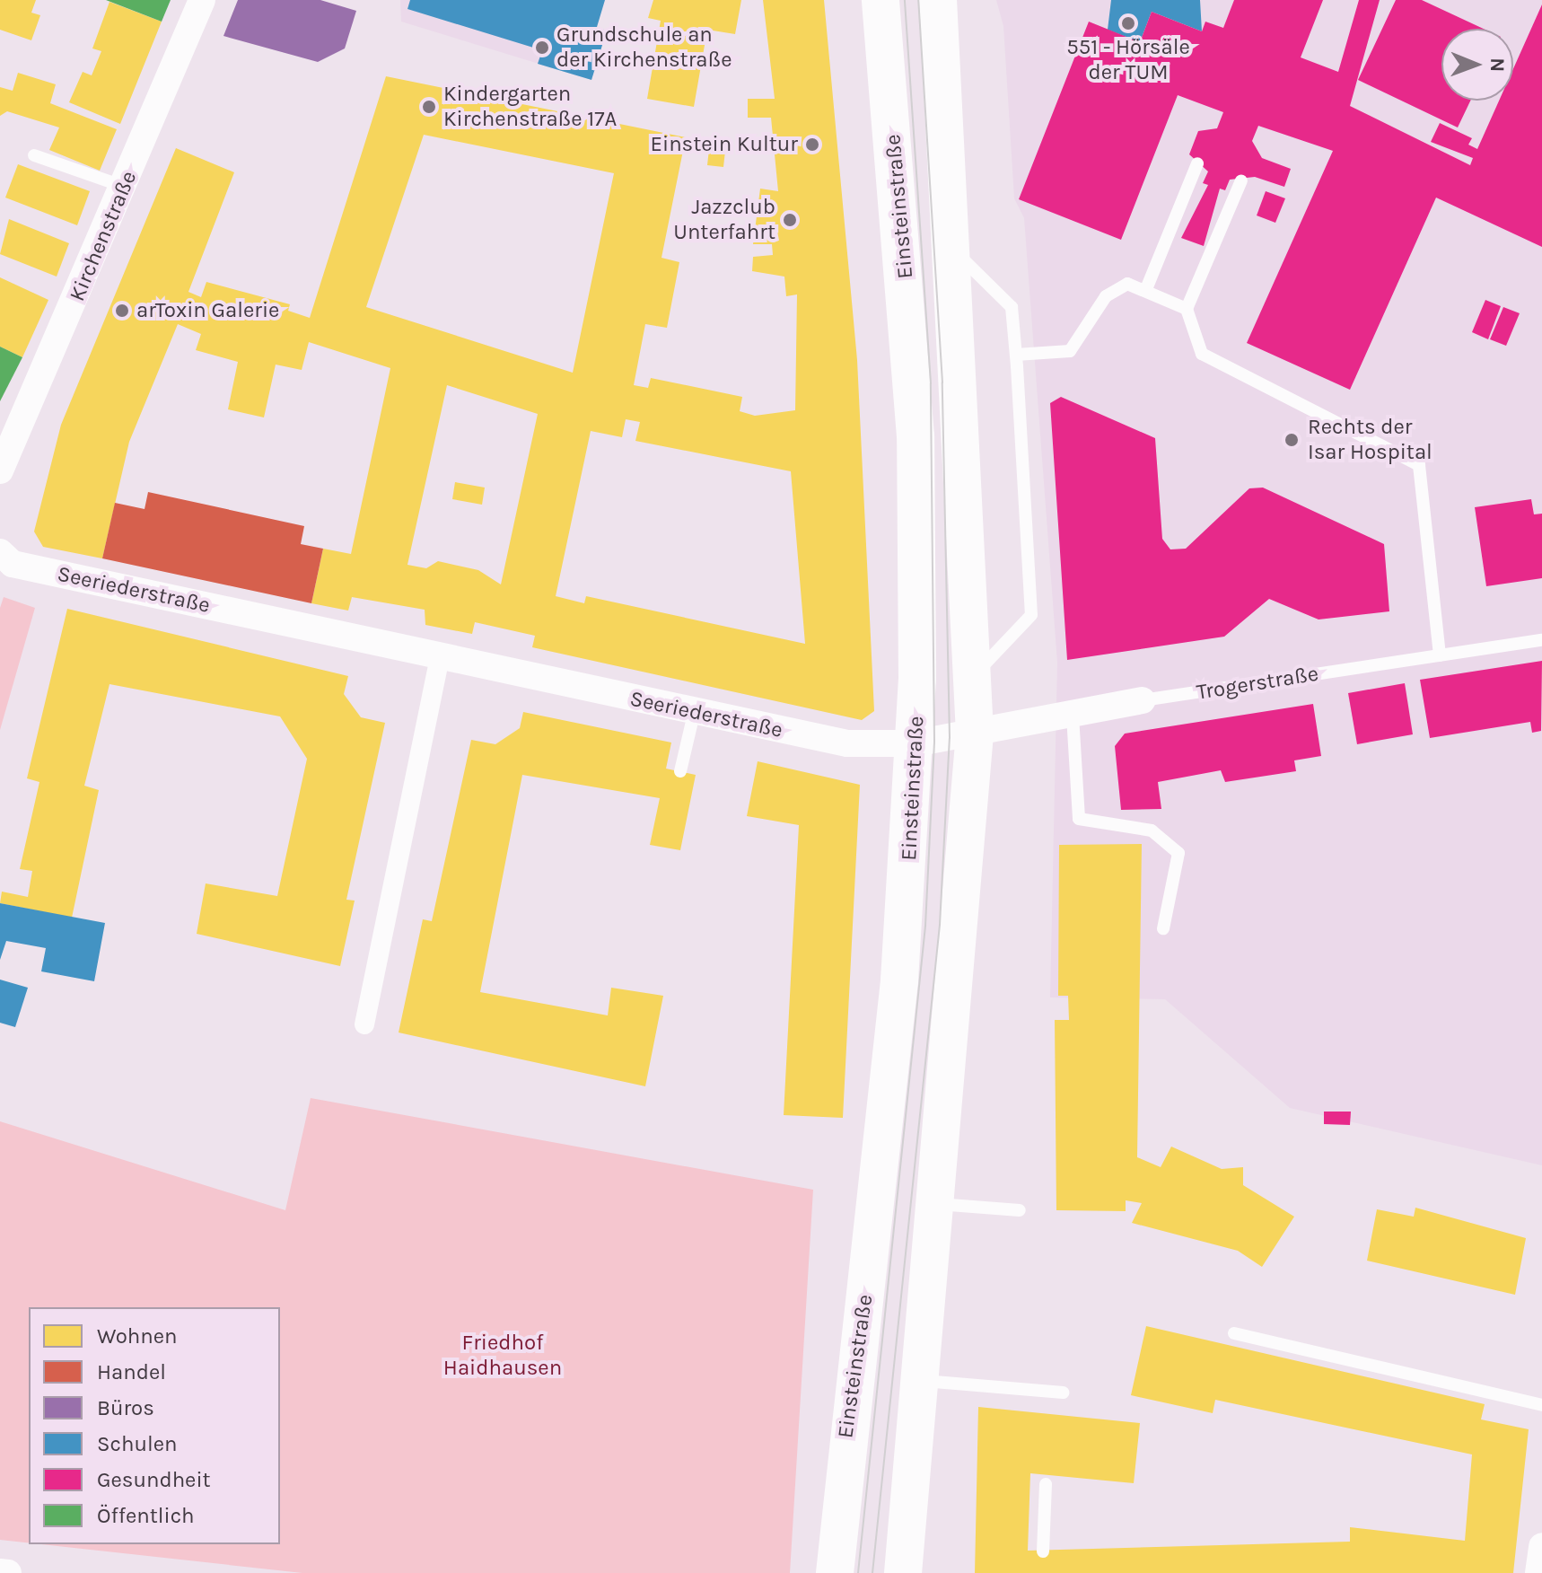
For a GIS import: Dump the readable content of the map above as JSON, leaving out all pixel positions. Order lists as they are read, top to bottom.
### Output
{
  "streets": {
    "main road": ["Einsteinstraße"],
    "street": ["Kirchenstraße", "Seeriederstraße", "Trogerstraße"]
  },
  "crossings": [
    ["Einsteinstraße", "Seeriederstraße"],
    ["Seeriederstraße", "Trogerstraße"]
  ],
  "parks": ["Friedhof Haidhausen"],
  "places": [
    "551 - Hörsäle der TUM",
    "Grundschule an der Kirchenstraße",
    "Kindergarten Kirchenstraße 17A",
    "Einstein Kultur",
    "Jazzclub Unterfahrt",
    "arToxin Galerie",
    "Rechts der Isar Hospital"
  ],
  "legend": [
    "Wohnen",
    "Handel",
    "Büros",
    "Schulen",
    "Gesundheit",
    "Öffentlich"
  ],
  "north": "right"
}
